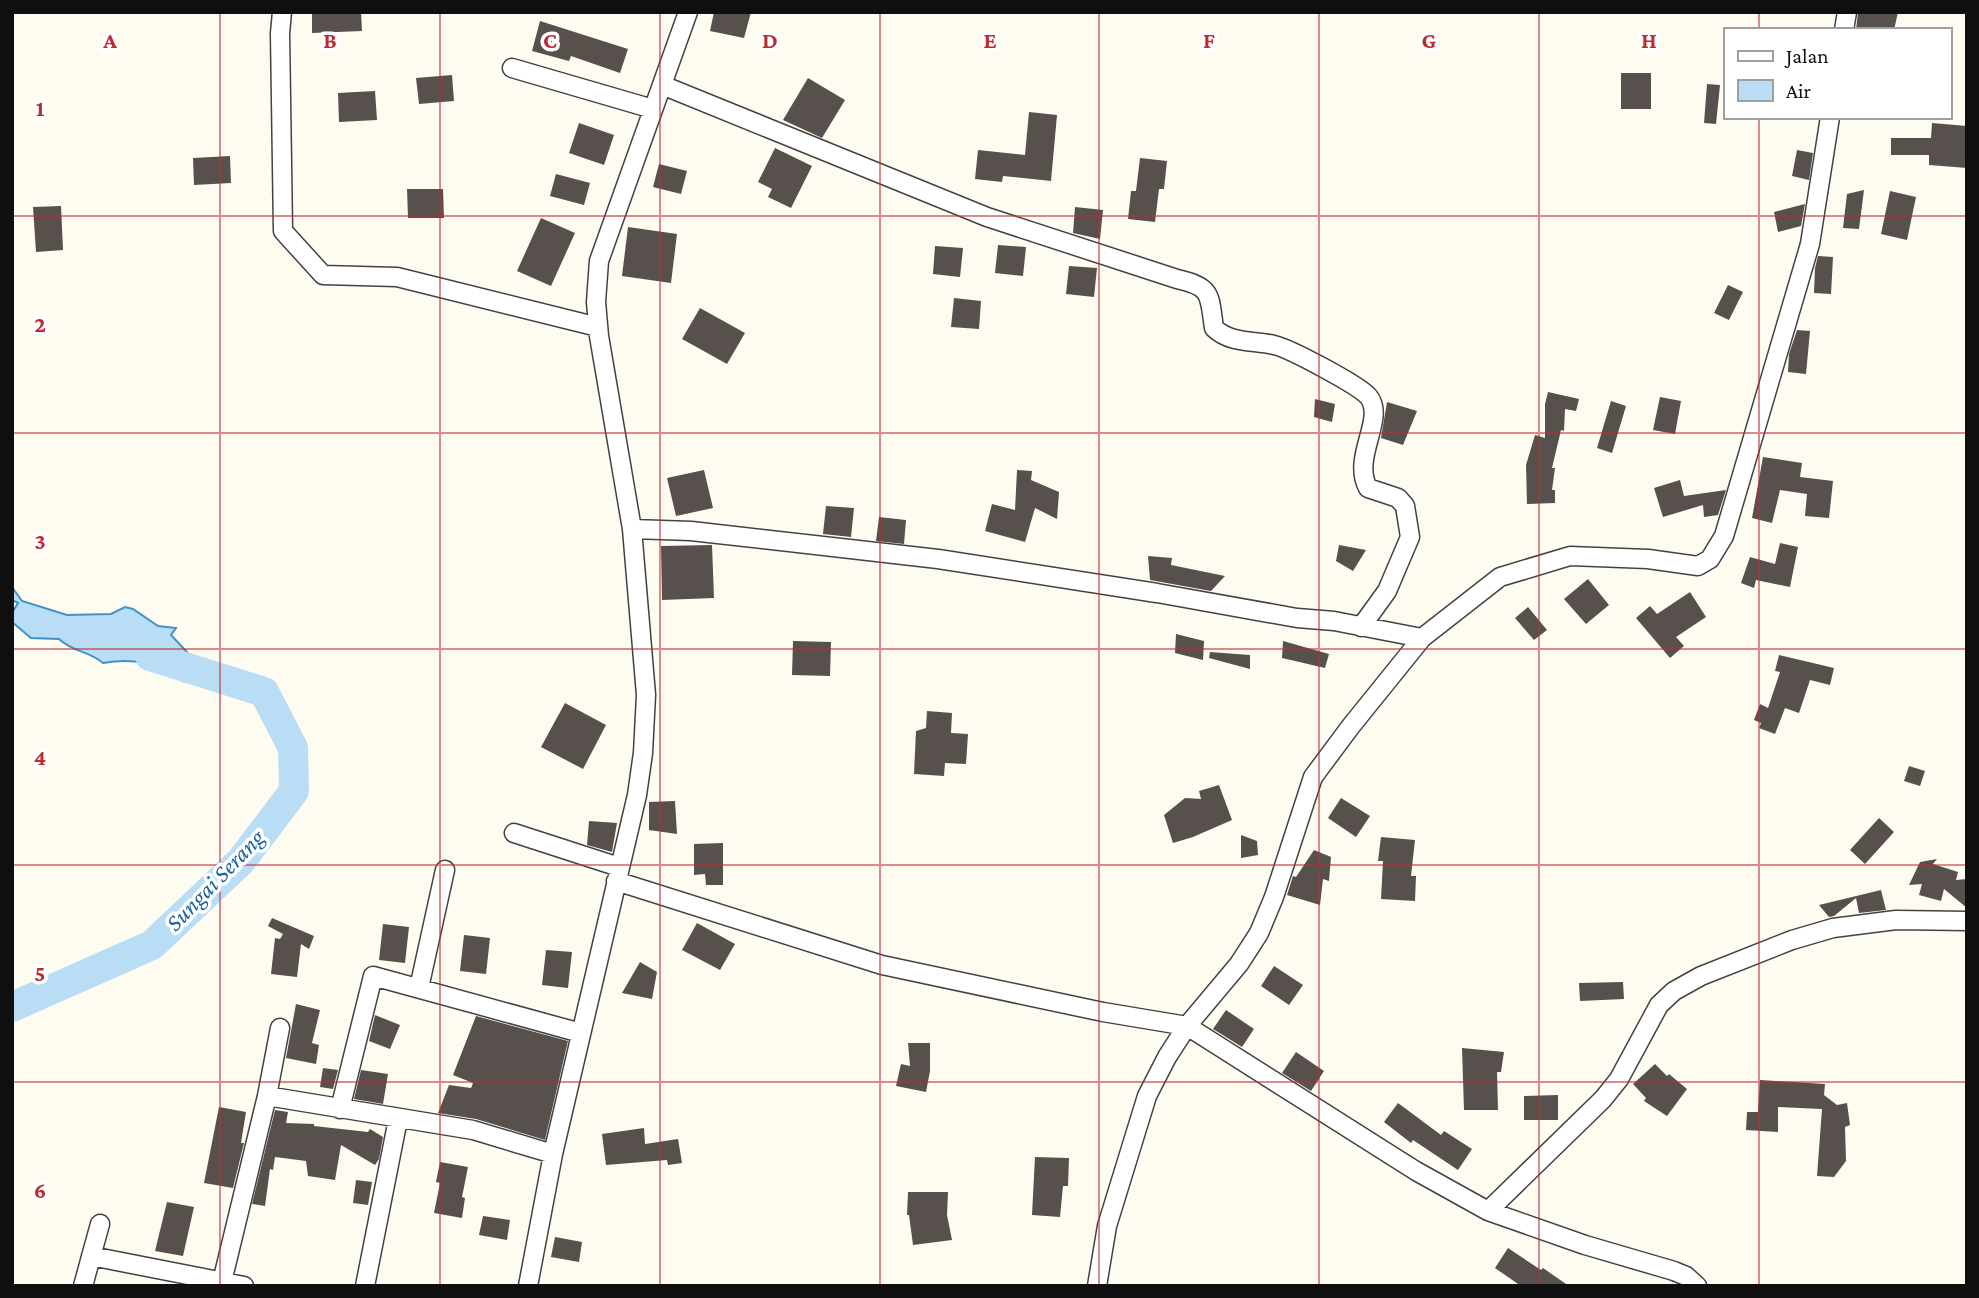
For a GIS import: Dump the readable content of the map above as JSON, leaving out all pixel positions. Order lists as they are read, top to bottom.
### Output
{
  "water": ["Sungai Serang"],
  "legend": ["Jalan", "Air"],
  "grid": {
    "columns": [
      "A",
      "B",
      "C",
      "D",
      "E",
      "F",
      "G",
      "H"
    ],
    "rows": [
      "1",
      "2",
      "3",
      "4",
      "5",
      "6"
    ]
  }
}
